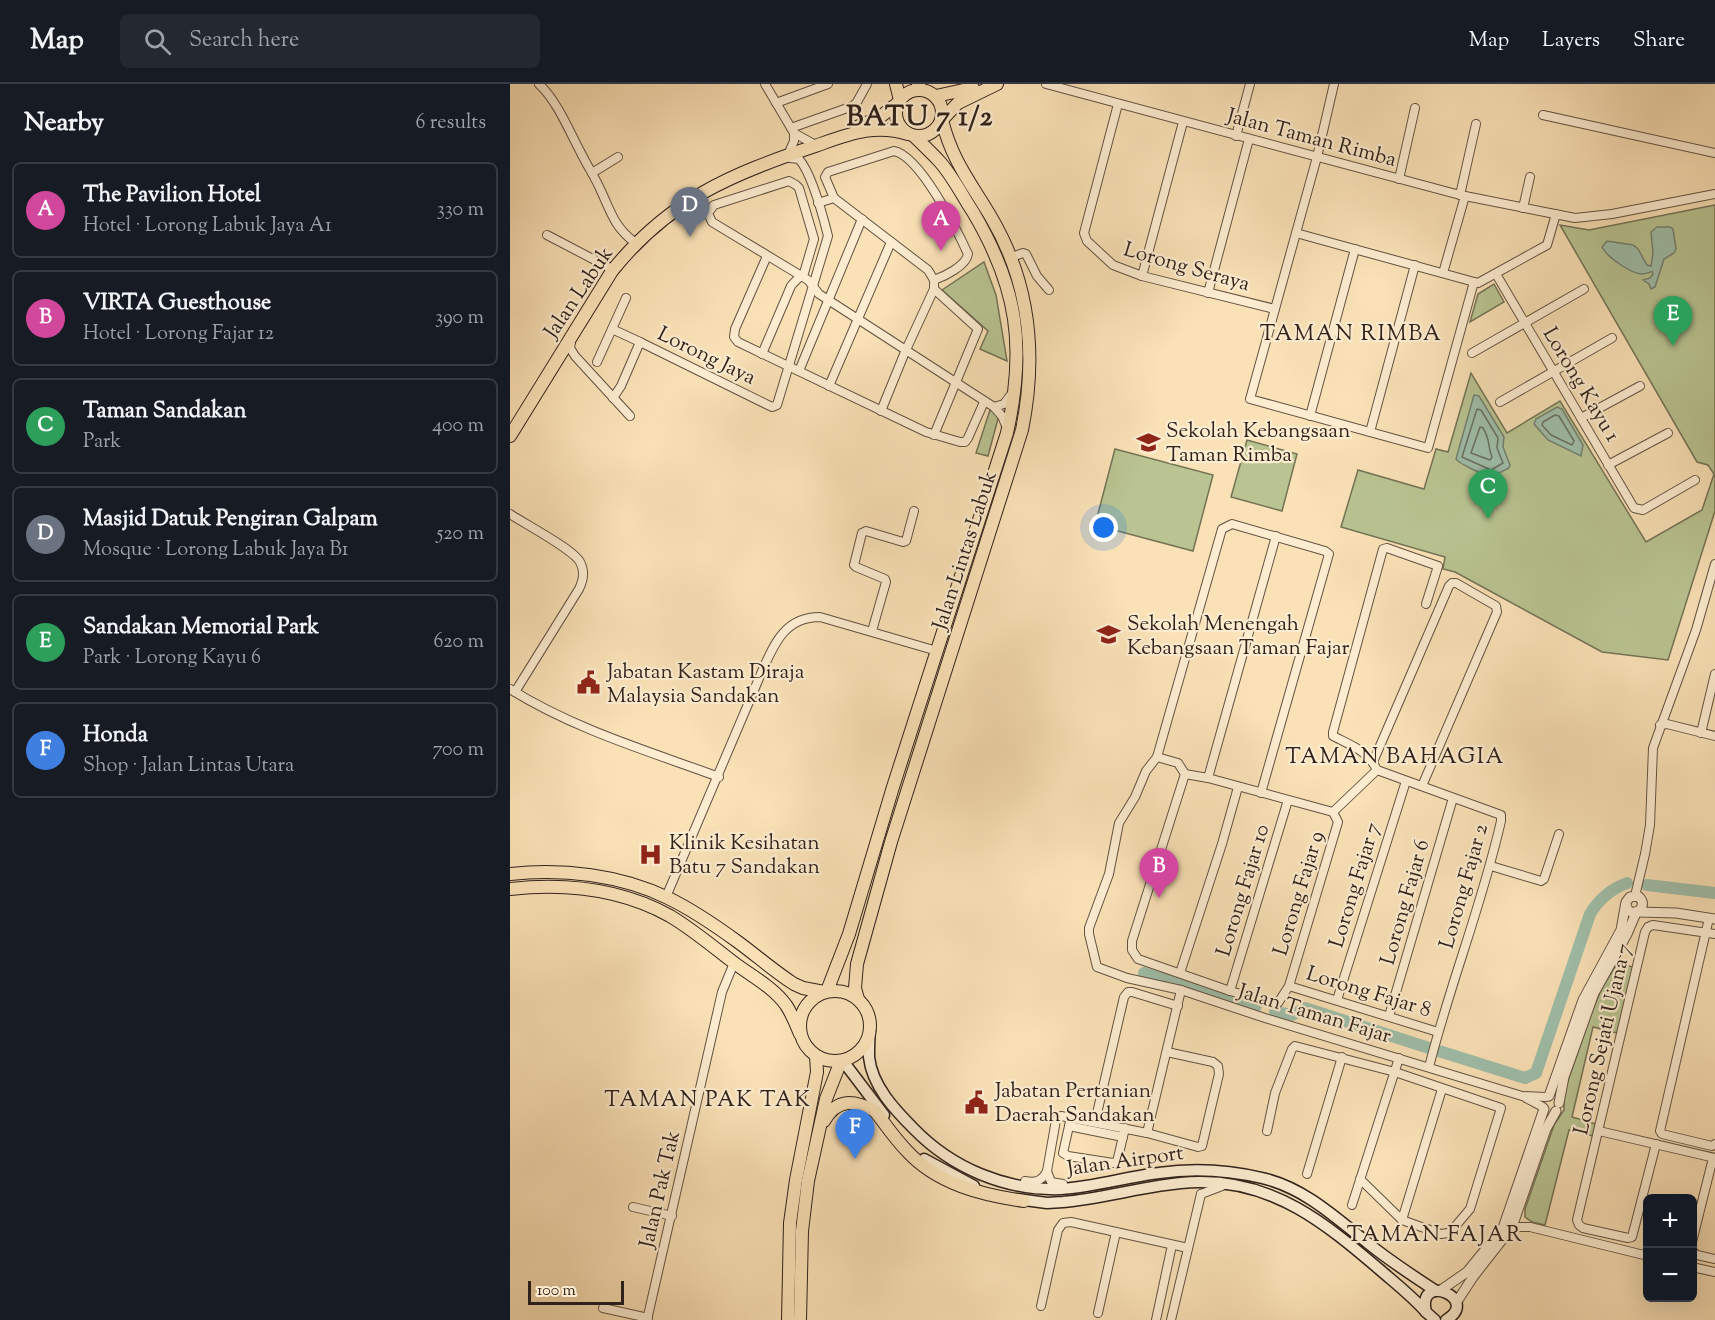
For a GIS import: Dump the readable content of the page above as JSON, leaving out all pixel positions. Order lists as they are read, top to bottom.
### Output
{
  "streets": {
    "main road": ["Jalan Labuk", "Jalan Lintas Labuk", "Jalan Airport"],
    "street": [
      "Jalan Taman Rimba",
      "Lorong Seraya",
      "Lorong Jaya",
      "Lorong Kayu 1",
      "Lorong Fajar 7",
      "Lorong Fajar 2",
      "Lorong Fajar 10",
      "Lorong Fajar 9",
      "Lorong Fajar 6",
      "Lorong Fajar 8",
      "Jalan Taman Fajar",
      "Lorong Sejati Ujana 7",
      "Jalan Pak Tak"
    ]
  },
  "crossings": [
    ["Jalan Taman Rimba", "Lorong Seraya"],
    ["Jalan Labuk", "Jalan Lintas Labuk"],
    ["Jalan Lintas Labuk", "Jalan Airport"],
    ["Lorong Fajar 7", "Lorong Fajar 2"],
    ["Lorong Fajar 7", "Lorong Fajar 8"],
    ["Lorong Fajar 2", "Lorong Fajar 6"],
    ["Lorong Fajar 2", "Lorong Fajar 8"],
    ["Lorong Fajar 2", "Jalan Taman Fajar"],
    ["Lorong Fajar 9", "Lorong Fajar 8"],
    ["Lorong Fajar 6", "Lorong Fajar 8"]
  ],
  "districts": [
    "BATU 7 1/2",
    "TAMAN RIMBA",
    "TAMAN BAHAGIA",
    "TAMAN PAK TAK",
    "TAMAN FAJAR"
  ],
  "places": {
    "school or university": ["Sekolah Kebangsaan Taman Rimba", "Sekolah Menengah Kebangsaan Taman Fajar"],
    "public building": ["Jabatan Kastam Diraja Malaysia Sandakan", "Jabatan Pertanian Daerah Sandakan"],
    "hospital": ["Klinik Kesihatan Batu 7 Sandakan"]
  },
  "scale_bar": "100 m",
  "page": {
    "header": "Map",
    "search": "Search here",
    "nav": ["Map", "Layers", "Share"],
    "heading": ["Nearby", "6 results"],
    "list": [
      {
        "mark": "A",
        "name": "The Pavilion Hotel",
        "note": "Hotel · Lorong Labuk Jaya A1",
        "value": "330 m"
      },
      {
        "mark": "B",
        "name": "VIRTA Guesthouse",
        "note": "Hotel · Lorong Fajar 12",
        "value": "390 m"
      },
      {
        "mark": "C",
        "name": "Taman Sandakan",
        "note": "Park",
        "value": "400 m"
      },
      {
        "mark": "D",
        "name": "Masjid Datuk Pengiran Galpam",
        "note": "Mosque · Lorong Labuk Jaya B1",
        "value": "520 m"
      },
      {
        "mark": "E",
        "name": "Sandakan Memorial Park",
        "note": "Park · Lorong Kayu 6",
        "value": "620 m"
      },
      {
        "mark": "F",
        "name": "Honda",
        "note": "Shop · Jalan Lintas Utara",
        "value": "700 m"
      }
    ],
    "pins": [
      "D",
      "A",
      "E",
      "C",
      "B",
      "F"
    ],
    "map_buttons": ["+", "−"],
    "scale": "100 m"
  }
}
